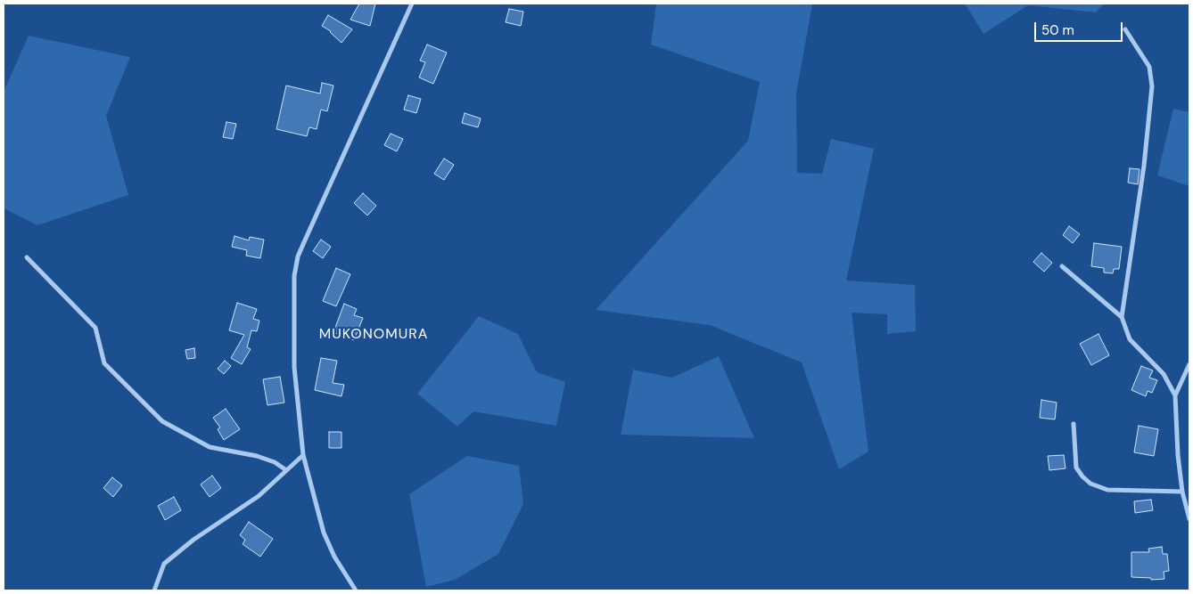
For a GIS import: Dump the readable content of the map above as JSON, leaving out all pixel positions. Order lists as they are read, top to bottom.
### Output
{
  "districts": ["MUKONOMURA"],
  "scale_bar": "50 m"
}
